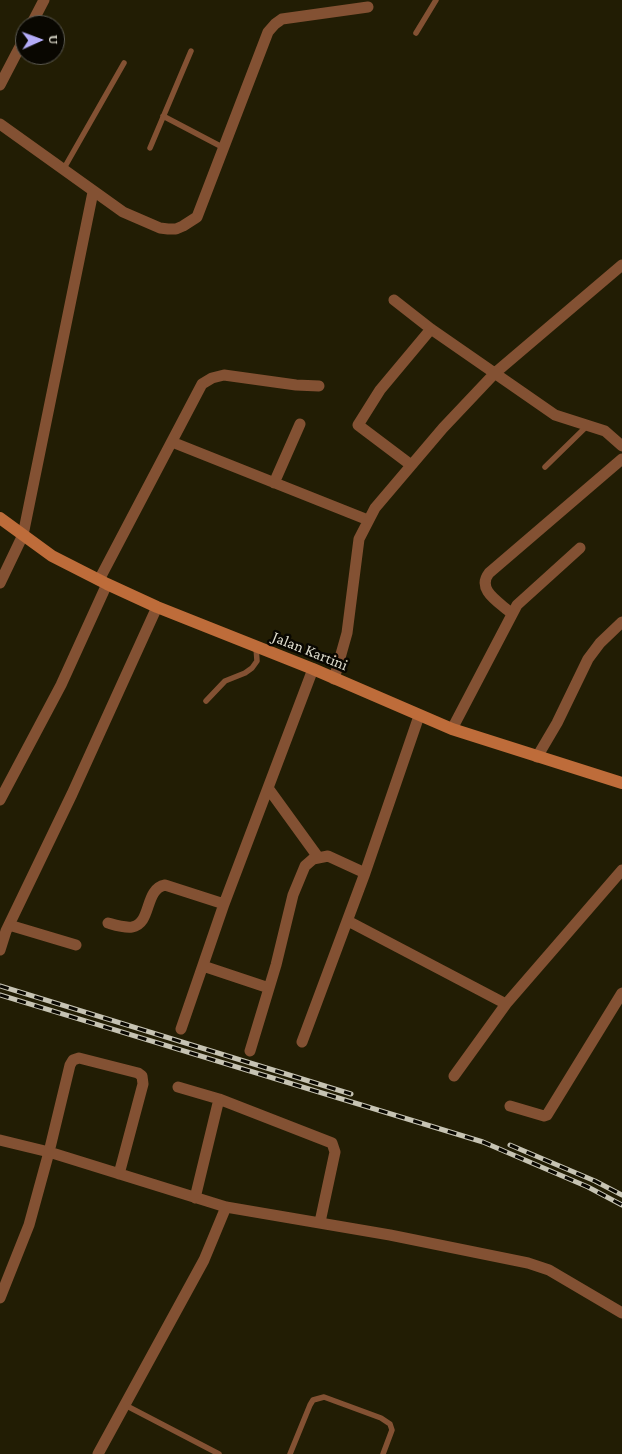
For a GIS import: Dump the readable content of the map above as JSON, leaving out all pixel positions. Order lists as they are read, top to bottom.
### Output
{
  "streets": {
    "street": ["Jalan Kartini"]
  },
  "north": "right"
}
